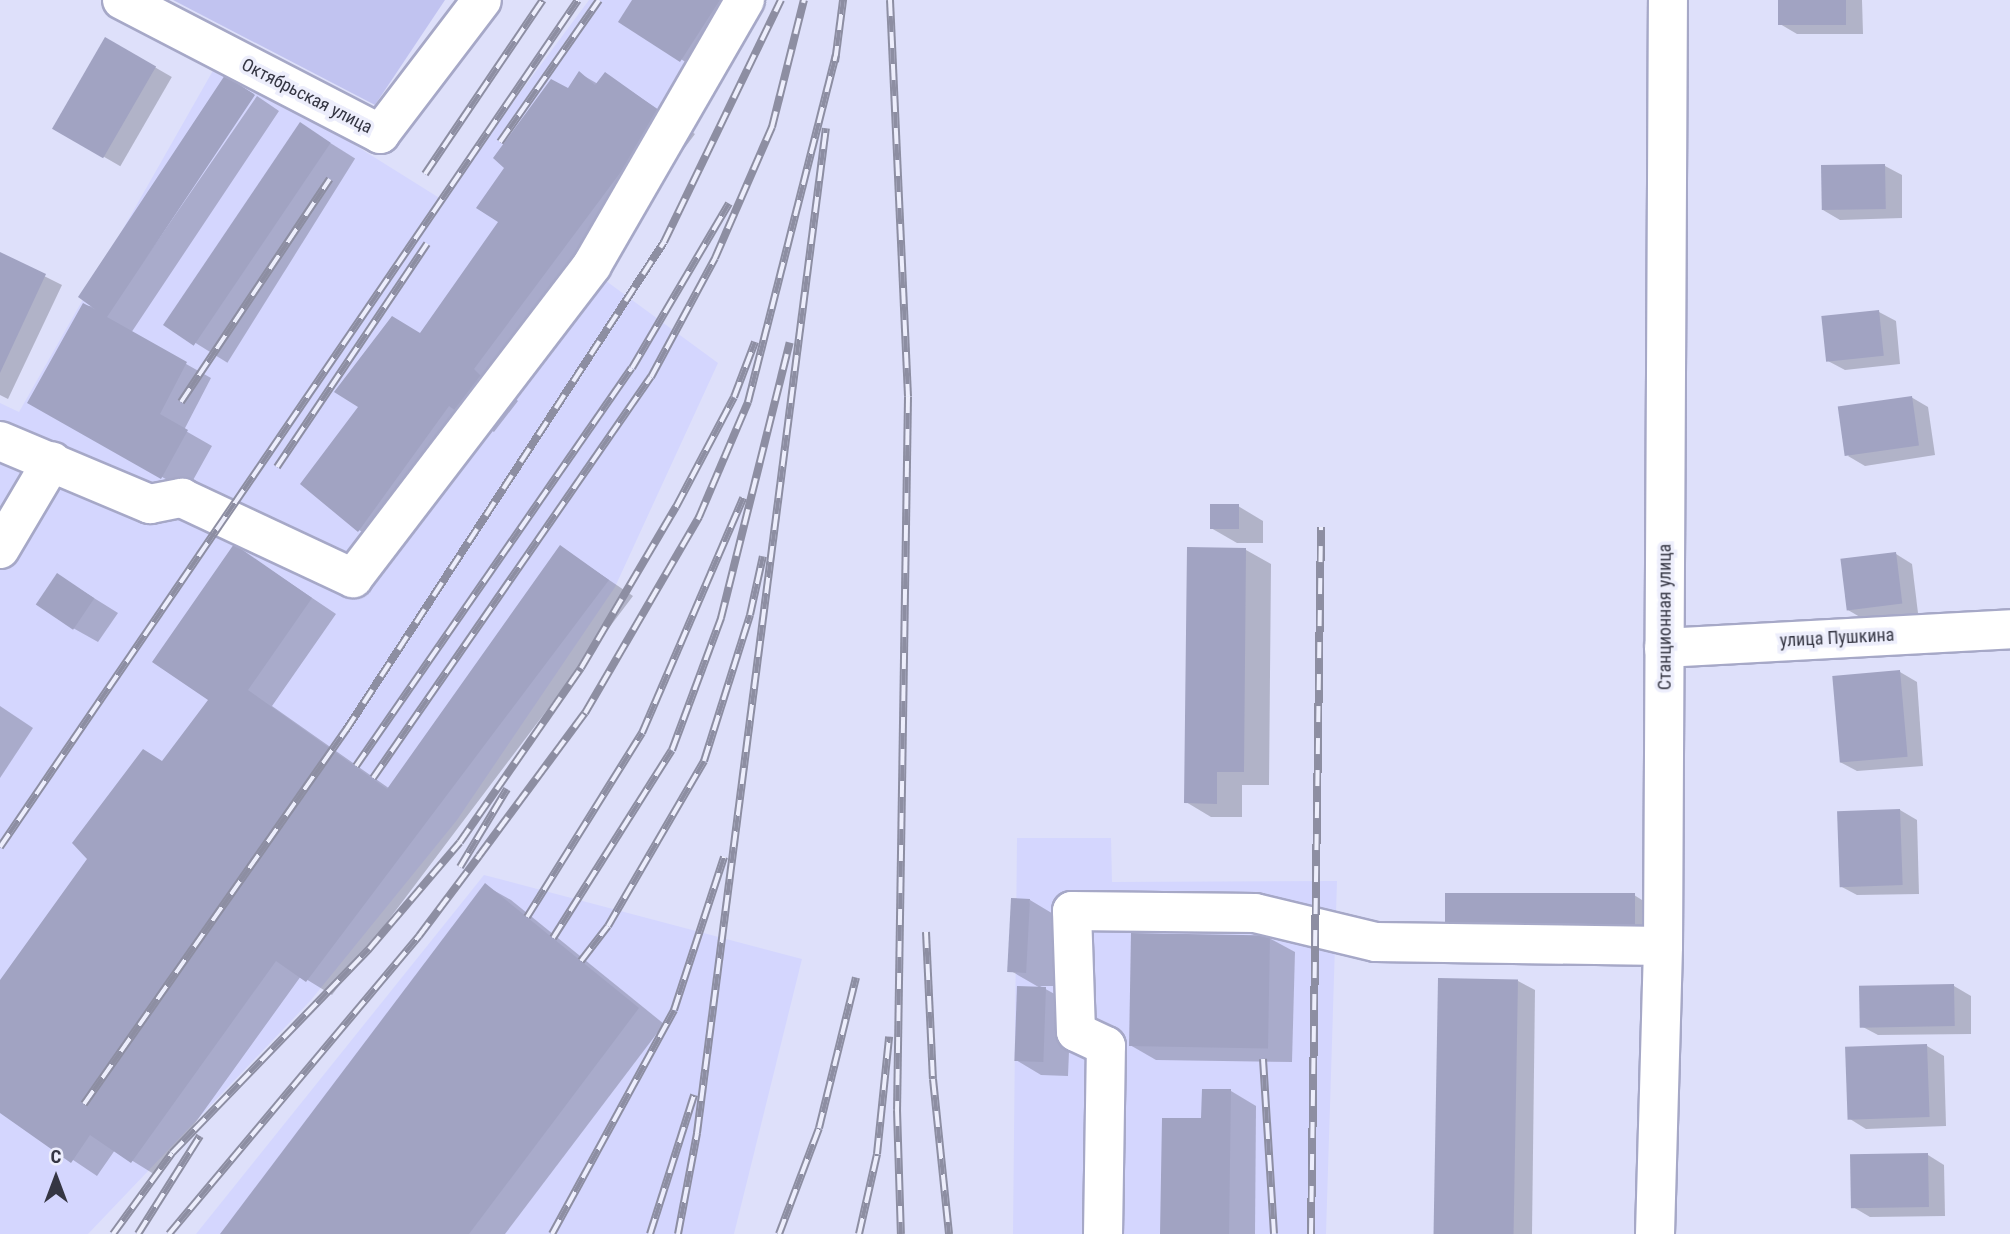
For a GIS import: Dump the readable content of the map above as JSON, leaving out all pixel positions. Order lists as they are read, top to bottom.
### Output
{
  "streets": {
    "street": ["Октябрьская улица", "Станционная улица", "улица Пушкина"]
  },
  "crossings": [
    ["Станционная улица", "улица Пушкина"]
  ],
  "north": "top"
}
